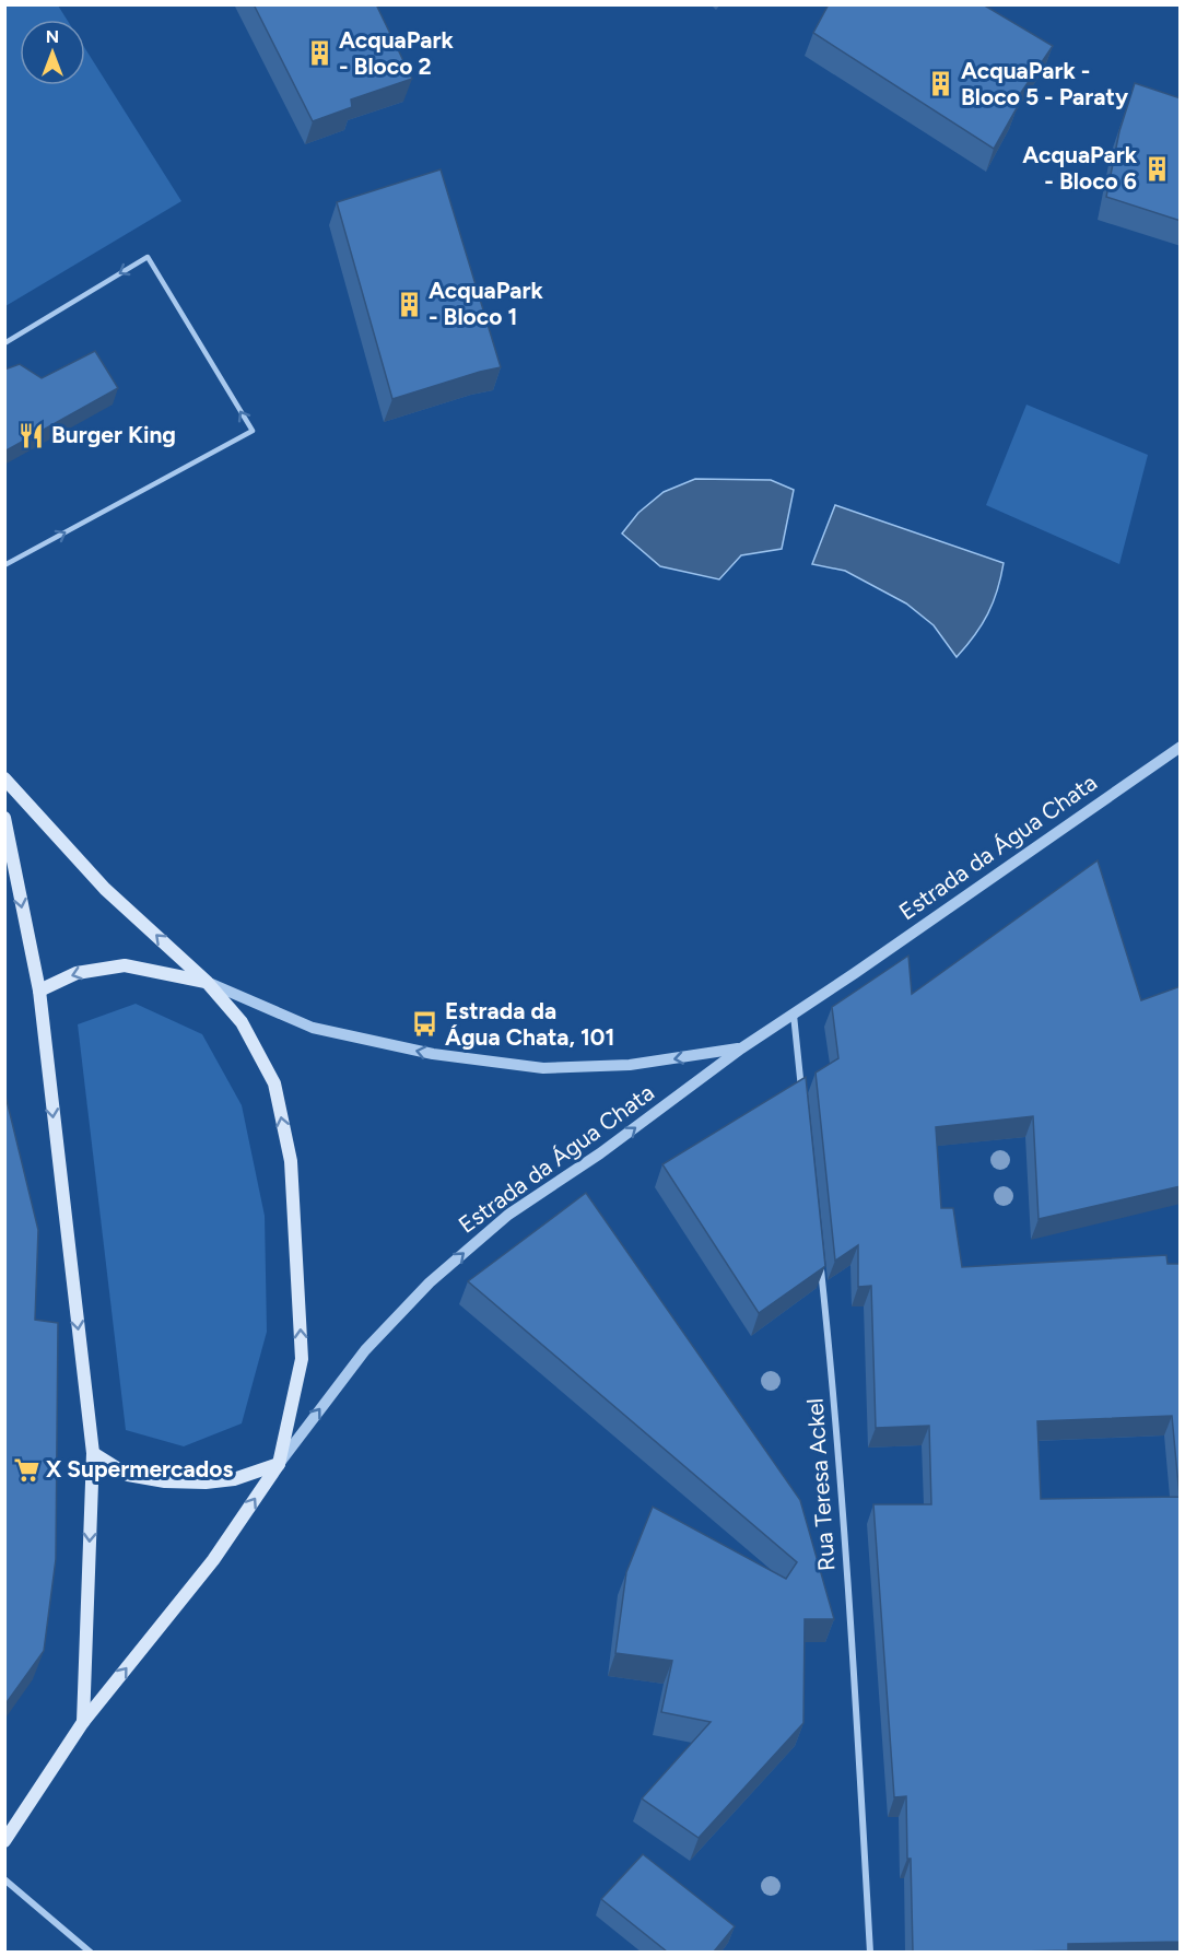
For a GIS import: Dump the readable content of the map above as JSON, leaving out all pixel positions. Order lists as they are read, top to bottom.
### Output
{
  "streets": {
    "street": ["Estrada da Água Chata", "Rua Teresa Ackel"]
  },
  "places": {
    "building": [
      "AcquaPark - Bloco 2",
      "AcquaPark - Bloco 5 - Paraty",
      "AcquaPark - Bloco 6",
      "AcquaPark - Bloco 1"
    ],
    "restaurant": ["Burger King"],
    "bus stop": ["Estrada da Água Chata, 101"],
    "supermarket": ["X Supermercados"]
  },
  "north": "top"
}
